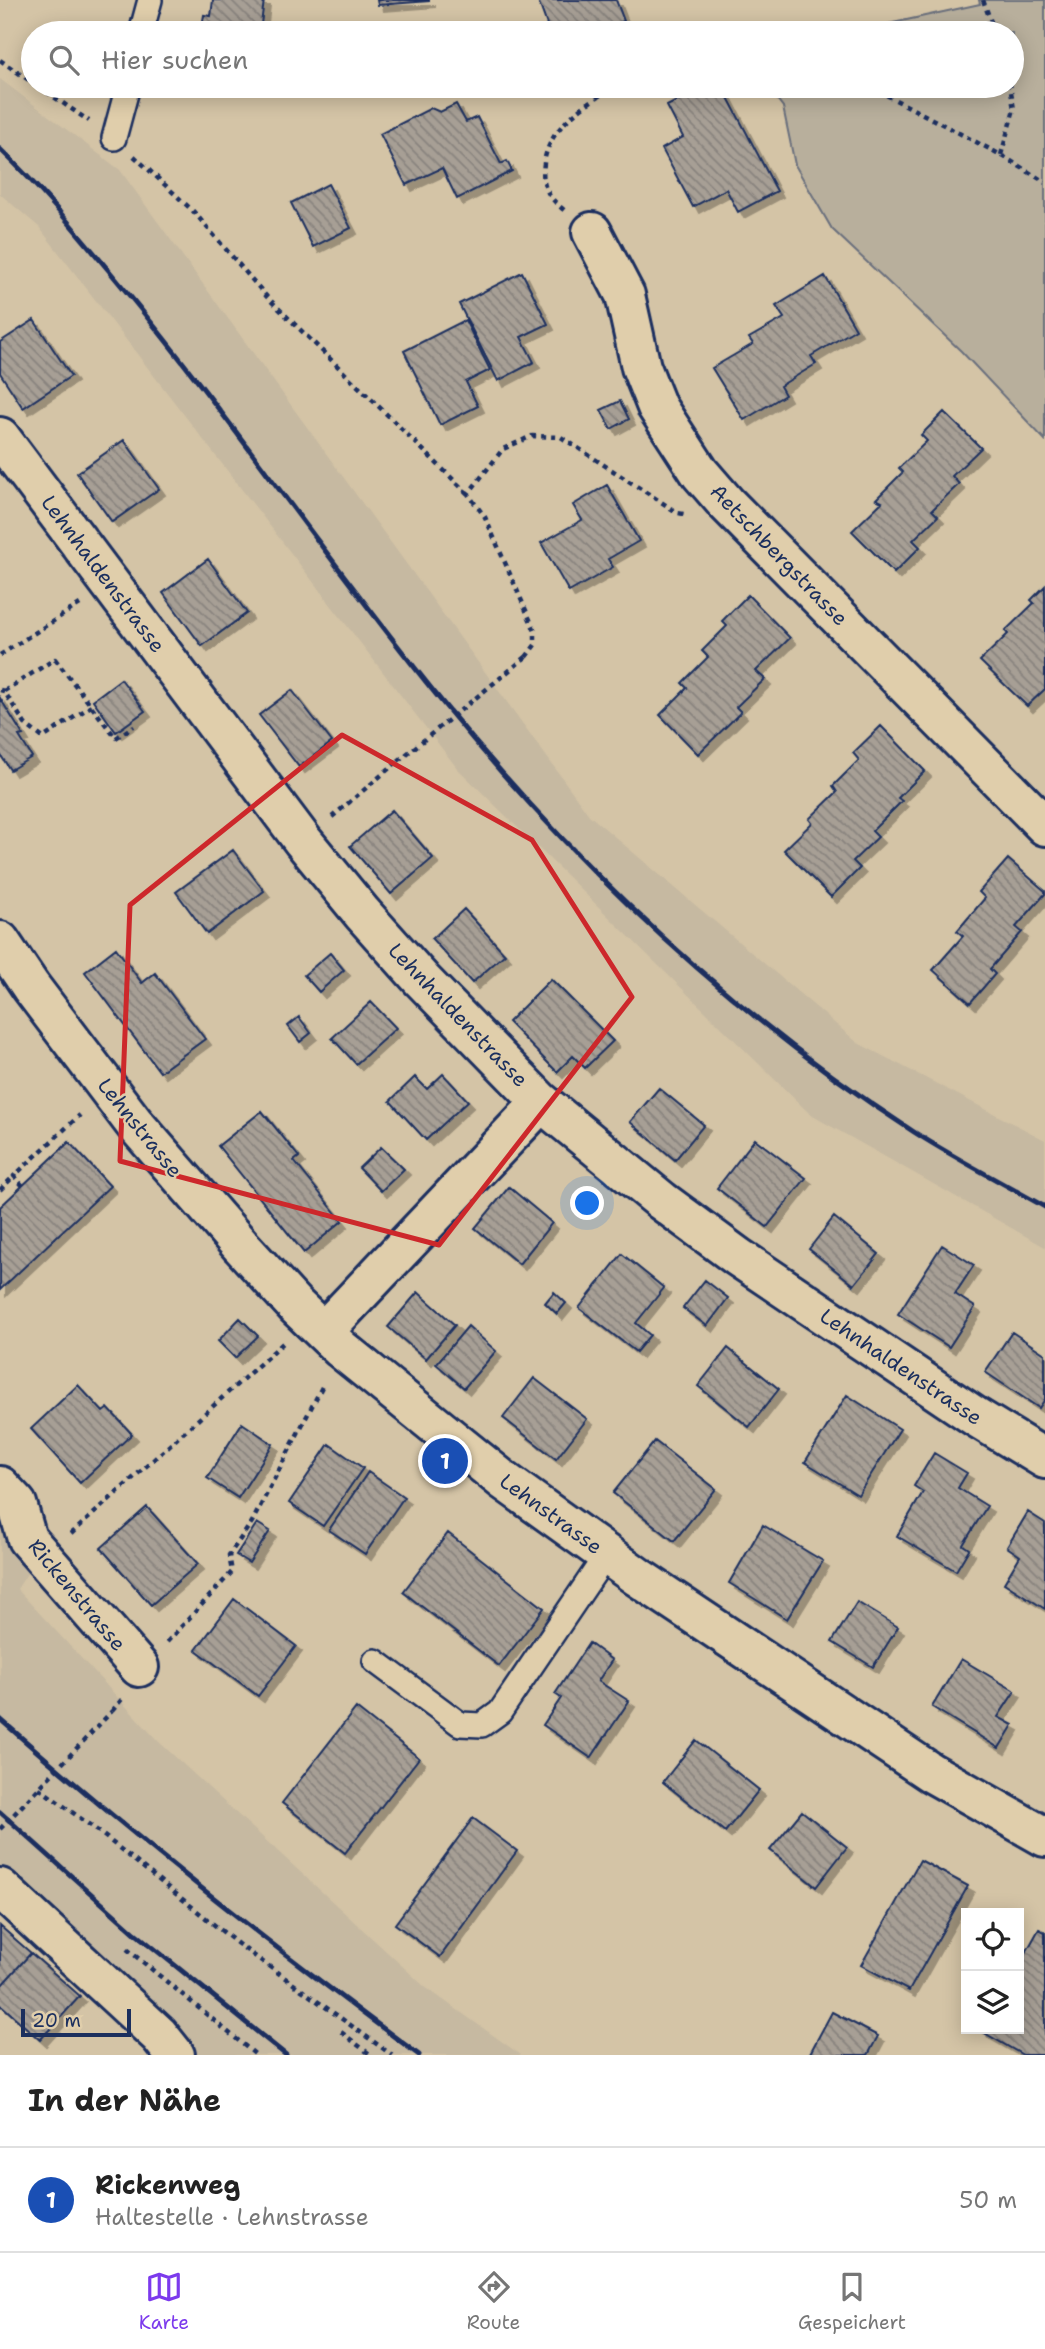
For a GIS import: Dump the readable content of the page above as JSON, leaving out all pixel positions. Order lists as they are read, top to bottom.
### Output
{
  "streets": {
    "street": [
      "Aetschbergstrasse",
      "Lehnhaldenstrasse",
      "Lehnstrasse",
      "Rickenstrasse"
    ]
  },
  "scale_bar": "20 m",
  "page": {
    "search": "Hier suchen",
    "pins": "1",
    "scale": "20 m",
    "heading": "In der Nähe",
    "list": [
      {
        "mark": "1",
        "name": "Rickenweg",
        "note": "Haltestelle · Lehnstrasse",
        "value": "50 m"
      }
    ],
    "nav": ["Karte", "Route", "Gespeichert"]
  }
}
